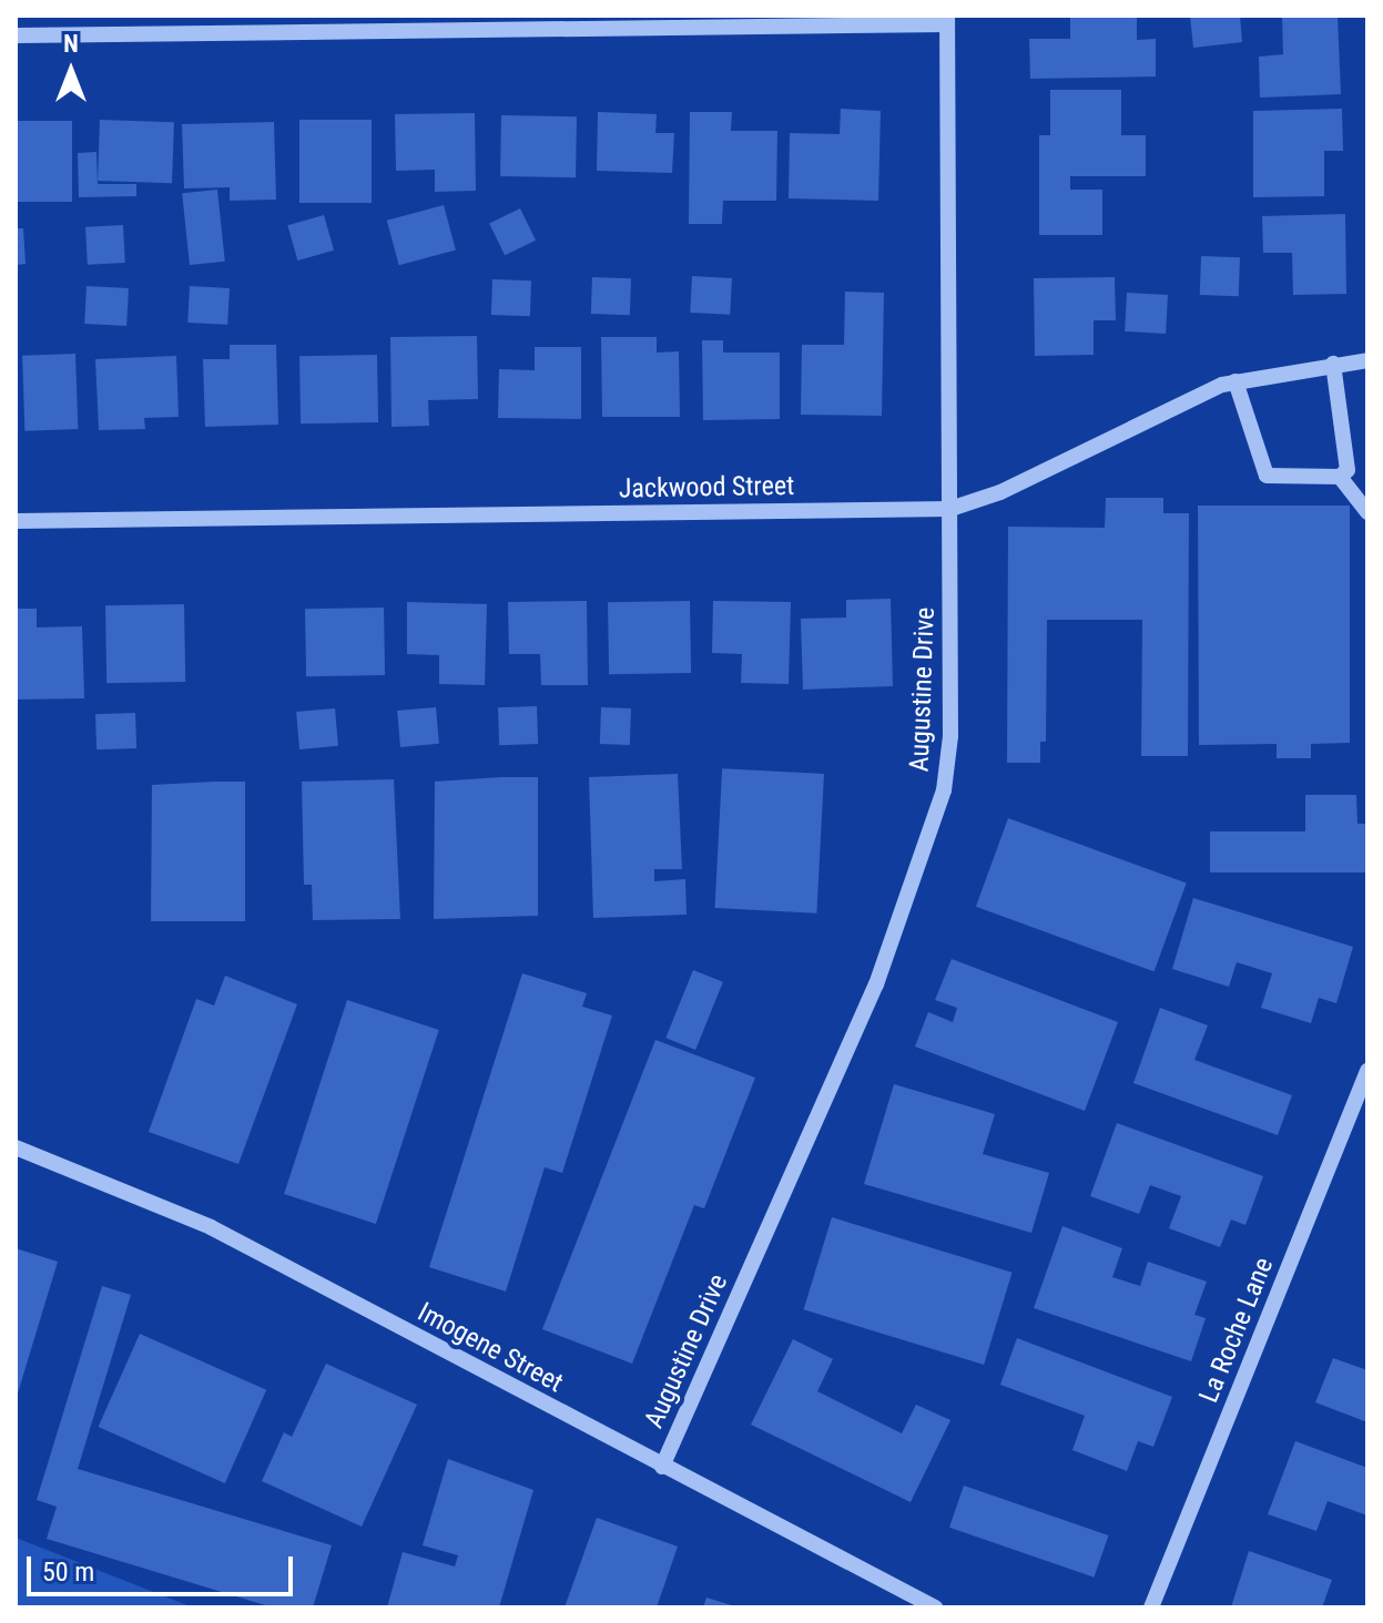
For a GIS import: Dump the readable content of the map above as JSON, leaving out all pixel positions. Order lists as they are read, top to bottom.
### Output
{
  "streets": {
    "street": [
      "Jackwood Street",
      "Augustine Drive",
      "La Roche Lane",
      "Imogene Street"
    ]
  },
  "crossings": [
    ["Jackwood Street", "Augustine Drive"],
    ["Augustine Drive", "Imogene Street"]
  ],
  "scale_bar": "50 m",
  "north": "top"
}
